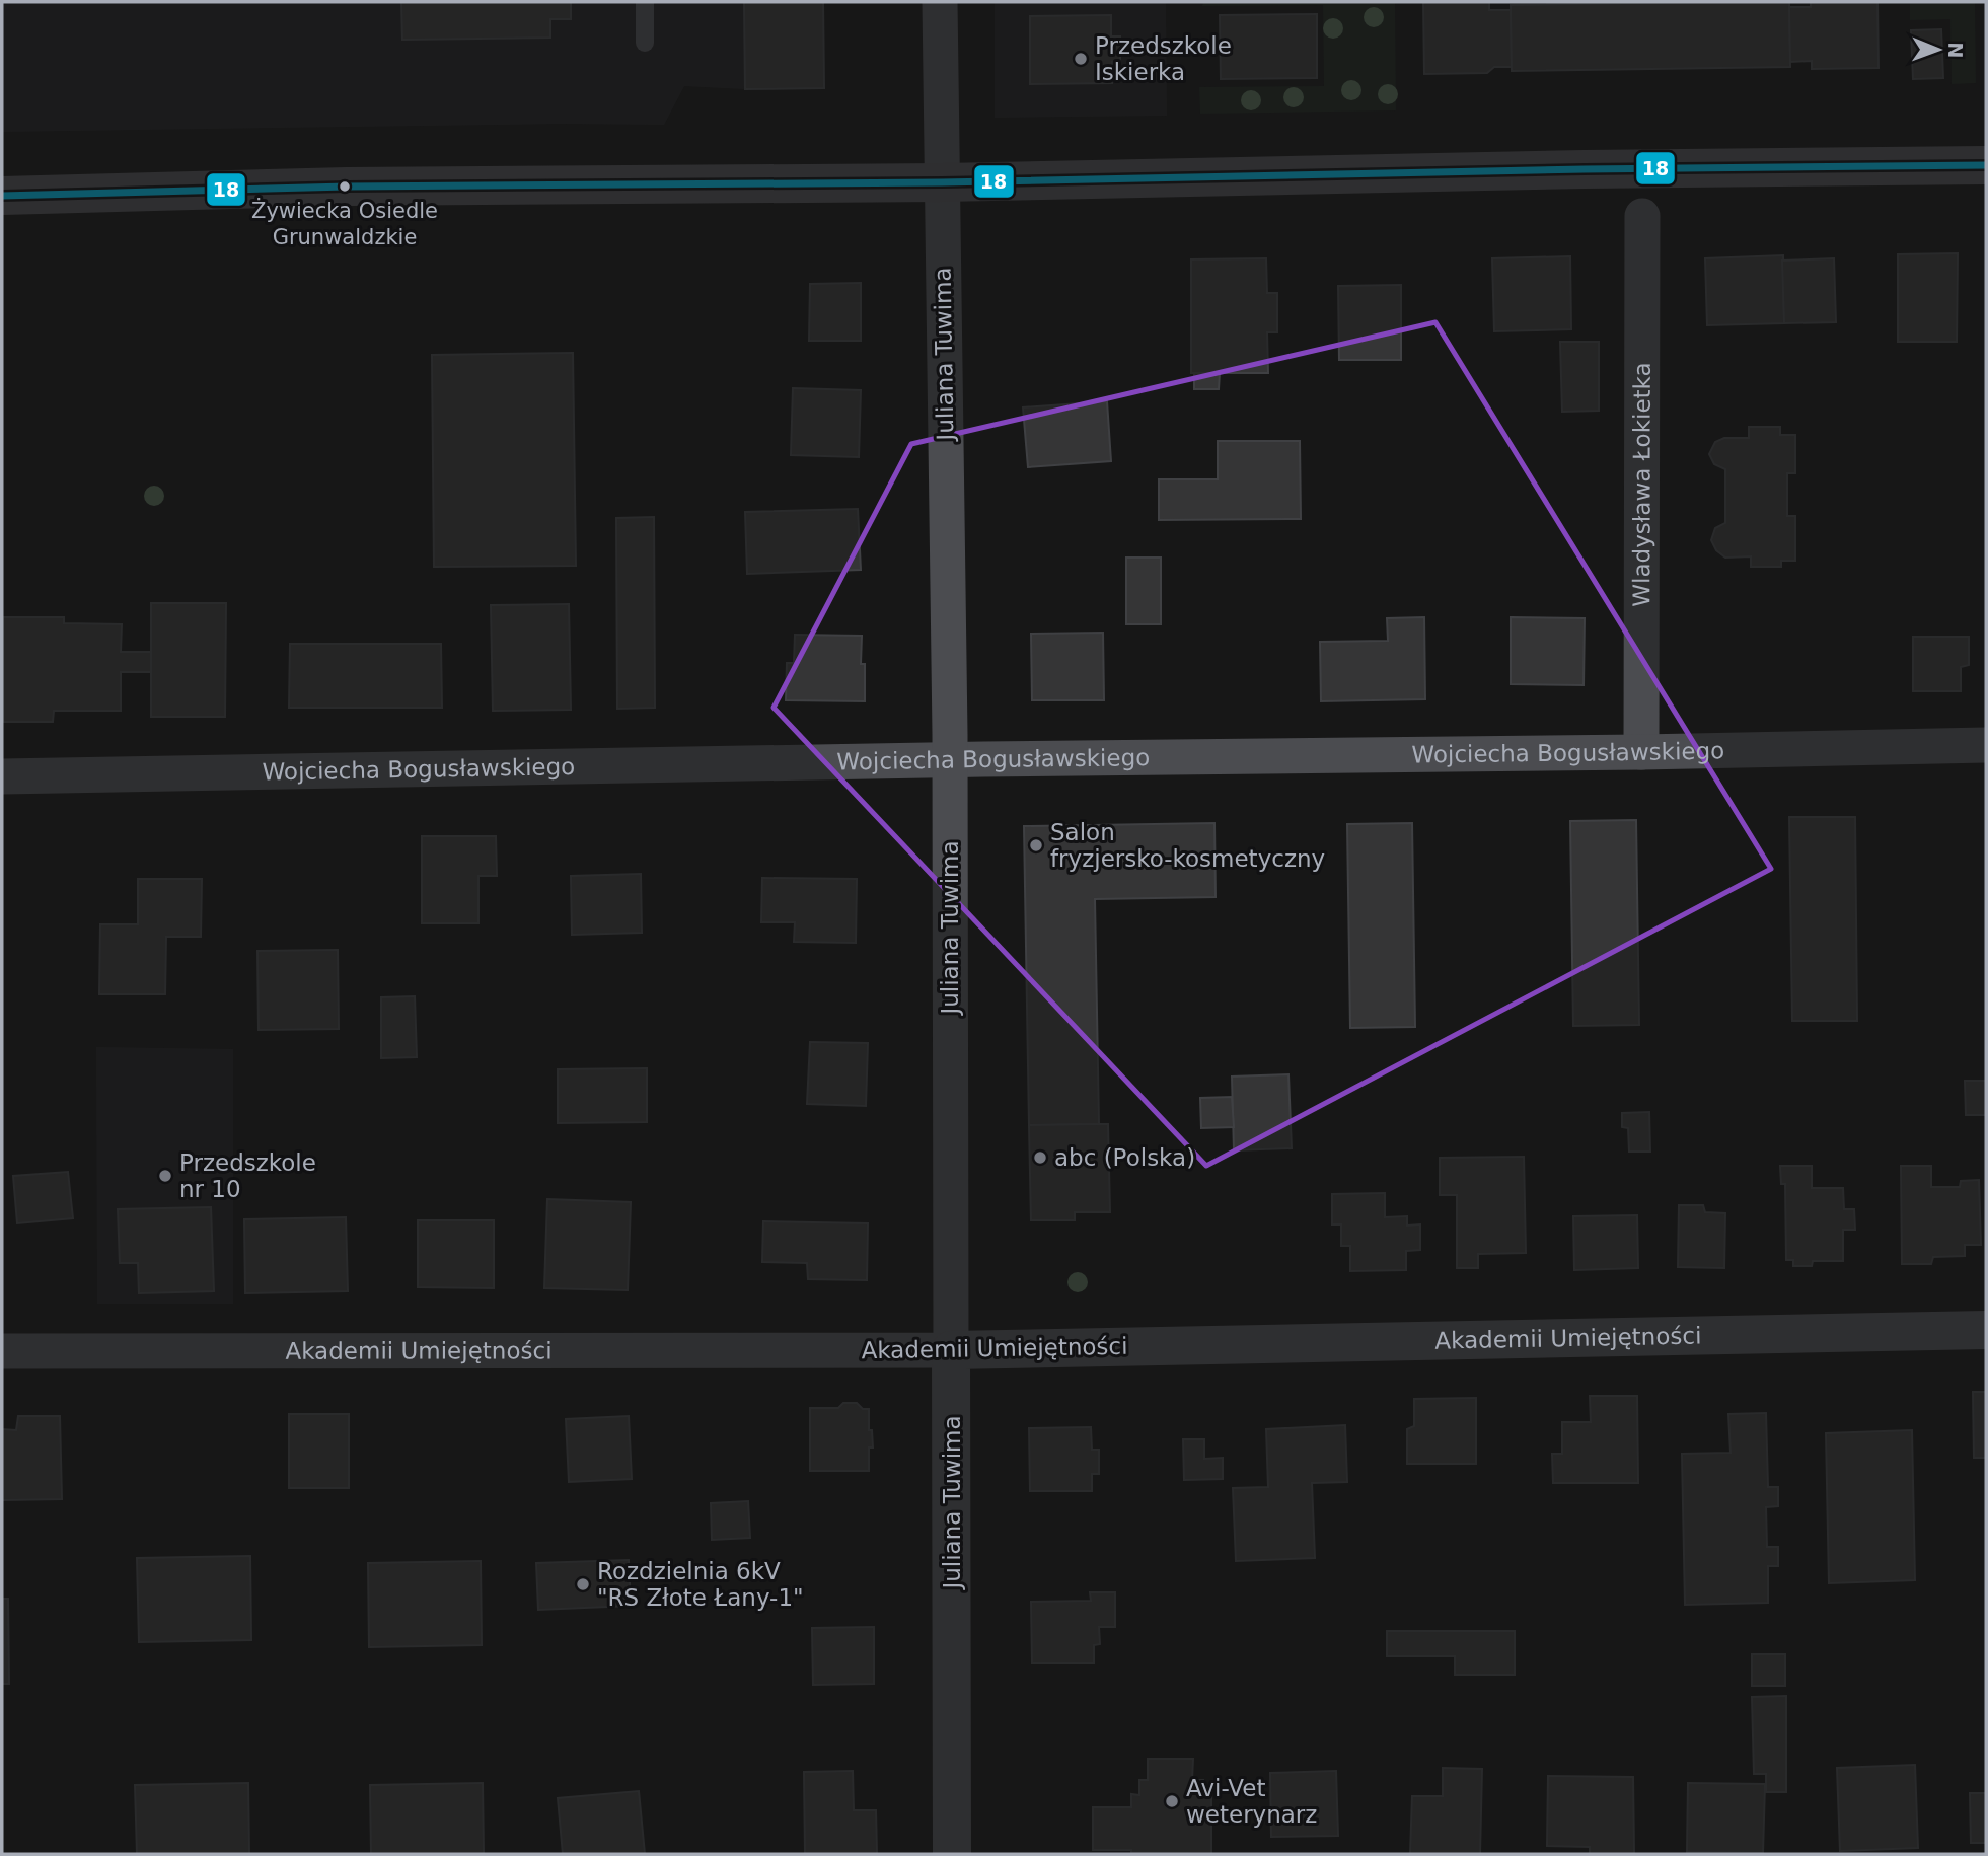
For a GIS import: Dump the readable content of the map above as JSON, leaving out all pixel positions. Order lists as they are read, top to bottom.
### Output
{
  "streets": {
    "street": [
      "Juliana Tuwima",
      "Wladysława Łokietka",
      "Wojciecha Bogusławskiego",
      "Akademii Umiejętności"
    ]
  },
  "crossings": [
    ["Juliana Tuwima", "Wojciecha Bogusławskiego"],
    ["Juliana Tuwima", "Akademii Umiejętności"],
    ["Wladysława Łokietka", "Wojciecha Bogusławskiego"]
  ],
  "places": [
    "Przedszkole Iskierka",
    "Żywiecka Osiedle Grunwaldzkie",
    "Salon fryzjersko-kosmetyczny",
    "abc (Polska)",
    "Przedszkole nr 10",
    "Rozdzielnia 6kV \"RS Złote Łany-1\"",
    "Avi-Vet weterynarz"
  ],
  "lines": ["transit line 18"],
  "north": "right"
}
